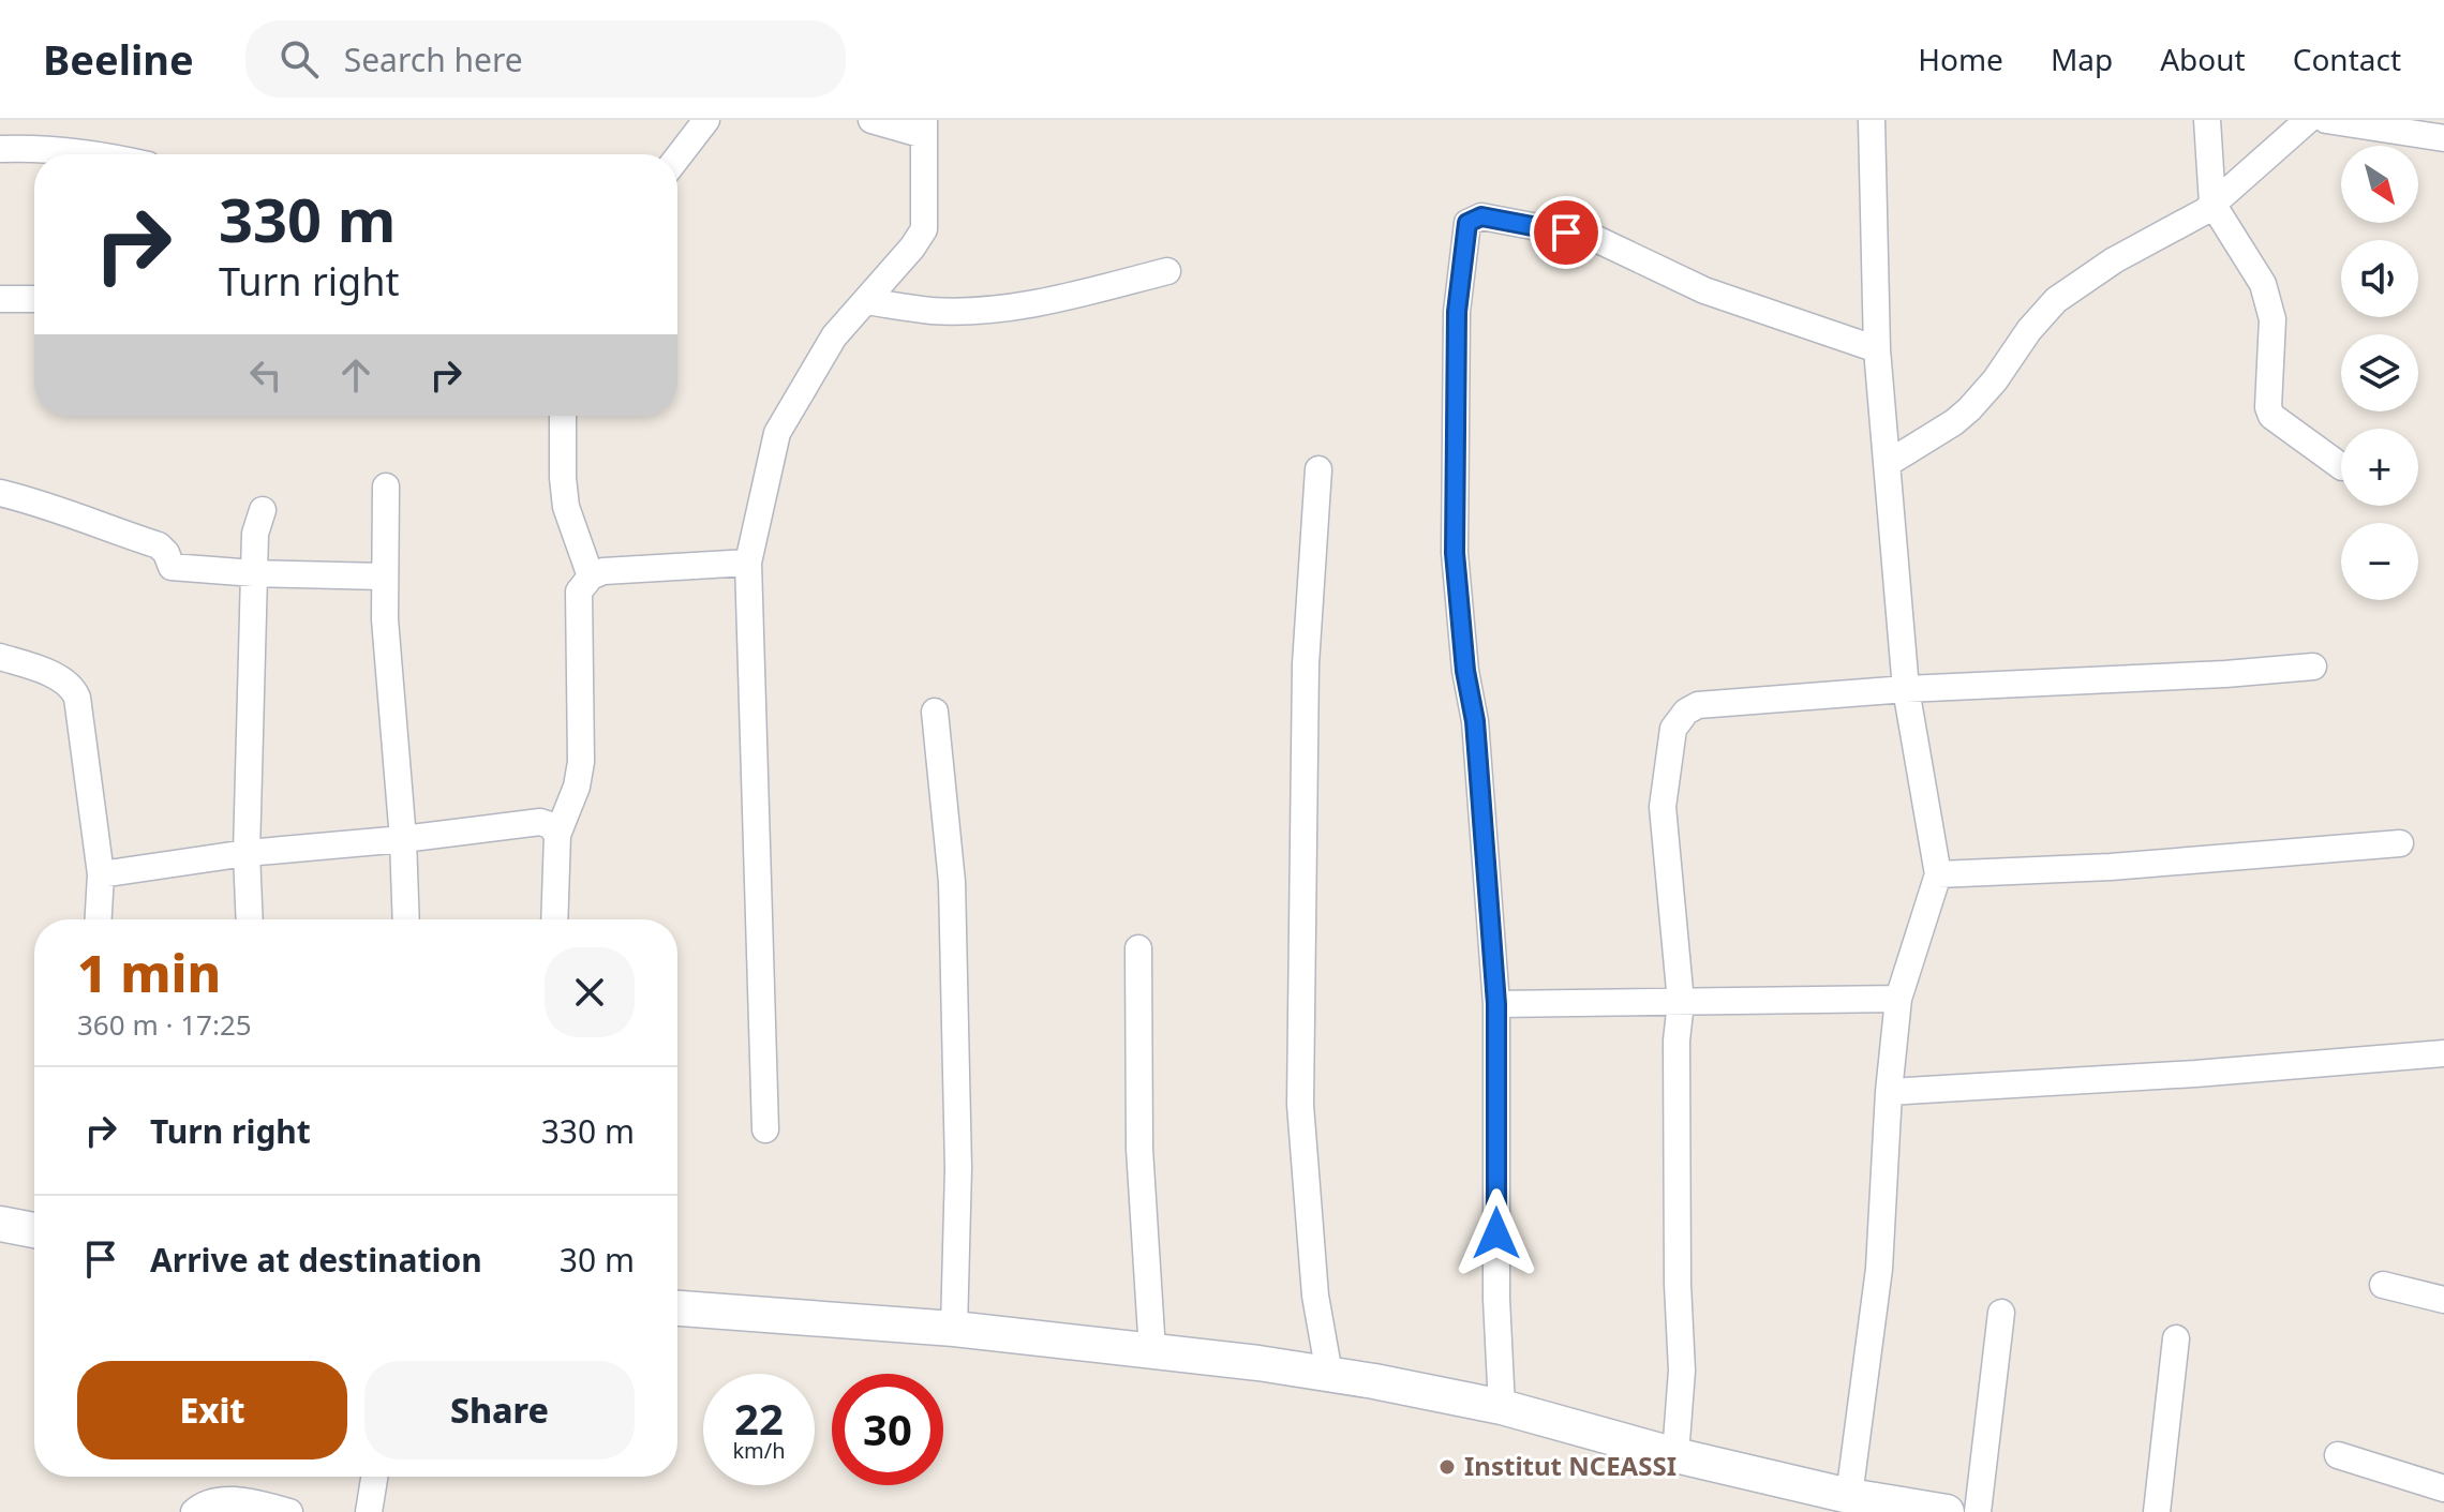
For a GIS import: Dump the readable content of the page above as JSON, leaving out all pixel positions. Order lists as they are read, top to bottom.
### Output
{
  "places": ["Institut NCEASSI"],
  "north": "bottom right",
  "page": {
    "header": "Beeline",
    "search": "Search here",
    "nav": [
      "Home",
      "Map",
      "About",
      "Contact"
    ],
    "map_buttons": ["+", "−"],
    "turn": ["330 m", "Turn right"],
    "heading": ["1 min", "360 m · 17:25"],
    "list": [
      {
        "name": "Turn right",
        "value": "330 m"
      },
      {
        "name": "Arrive at destination",
        "value": "30 m"
      }
    ],
    "buttons": ["Exit", "Share"],
    "speed": "22 km/h",
    "limit": "30"
  }
}
